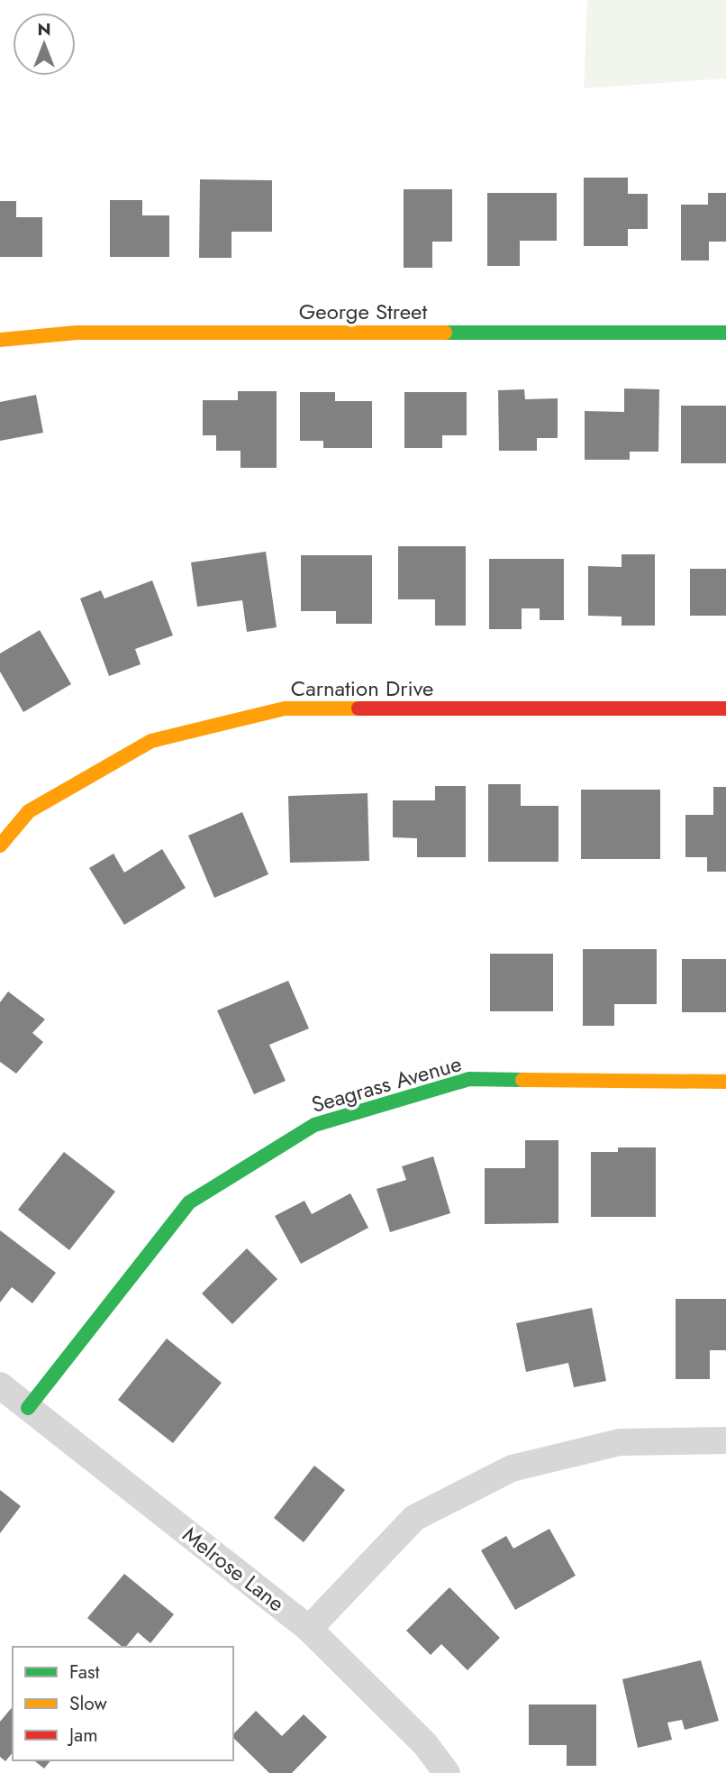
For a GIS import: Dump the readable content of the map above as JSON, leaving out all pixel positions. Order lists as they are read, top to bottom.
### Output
{
  "streets": {
    "street": [
      "George Street",
      "Carnation Drive",
      "Seagrass Avenue",
      "Melrose Lane"
    ]
  },
  "crossings": [
    ["Seagrass Avenue", "Melrose Lane"]
  ],
  "legend": ["Fast", "Slow", "Jam"],
  "north": "top"
}
